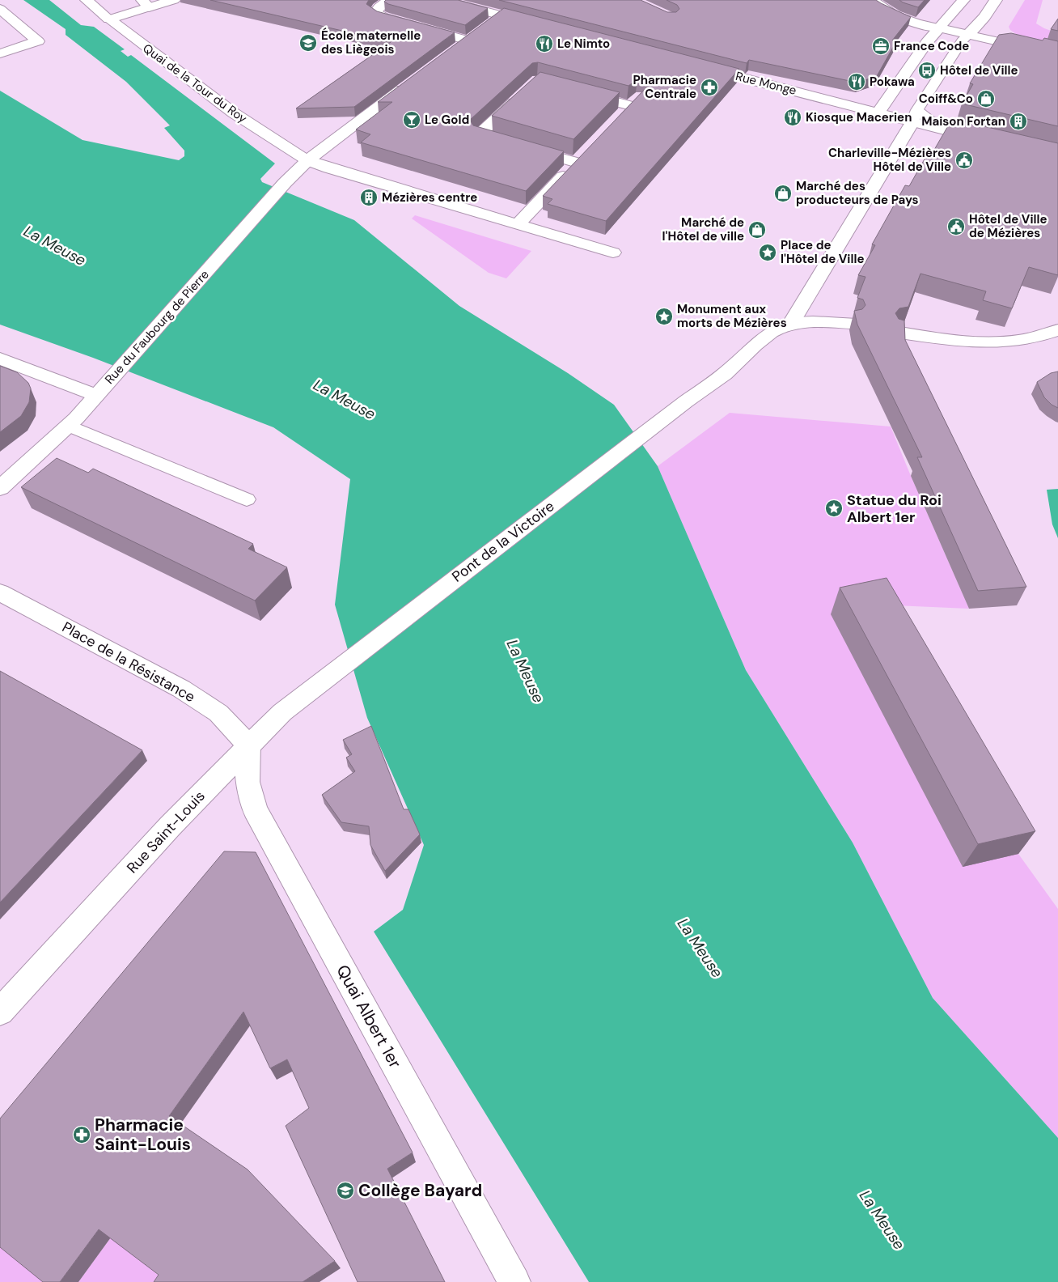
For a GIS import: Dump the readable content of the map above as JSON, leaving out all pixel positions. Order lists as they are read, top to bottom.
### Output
{
  "streets": {
    "main road": [
      "Quai de la Tour du Roy",
      "Rue Monge",
      "Rue du Faubourg de Pierre",
      "Pont de la Victoire",
      "Place de la Résistance",
      "Rue Saint-Louis",
      "Quai Albert 1er"
    ]
  },
  "crossings": [
    ["Quai de la Tour du Roy", "Rue du Faubourg de Pierre"],
    ["Pont de la Victoire", "Rue Saint-Louis"],
    ["Place de la Résistance", "Rue Saint-Louis"],
    ["Place de la Résistance", "Quai Albert 1er"],
    ["Rue Saint-Louis", "Quai Albert 1er"]
  ],
  "water": ["La Meuse"],
  "places": {
    "school or university": ["École maternelle des Liègeois", "Collège Bayard"],
    "restaurant": ["Le Nimto", "Pokawa", "Kiosque Macerien"],
    "office": ["France Code"],
    "bus stop": ["Hôtel de Ville"],
    "pharmacy": ["Pharmacie Centrale", "Pharmacie Saint-Louis"],
    "shop": ["Coiff&Co", "Marché des producteurs de Pays", "Marché de l'Hôtel de ville"],
    "bar": ["Le Gold"],
    "building": ["Maison Fortan", "Mézières centre"],
    "public building": ["Charleville-Mézières Hôtel de Ville", "Hôtel de Ville de Mézières"],
    "place": ["Place de l'Hôtel de Ville", "Monument aux morts de Mézières", "Statue du Roi Albert 1er"]
  }
}
